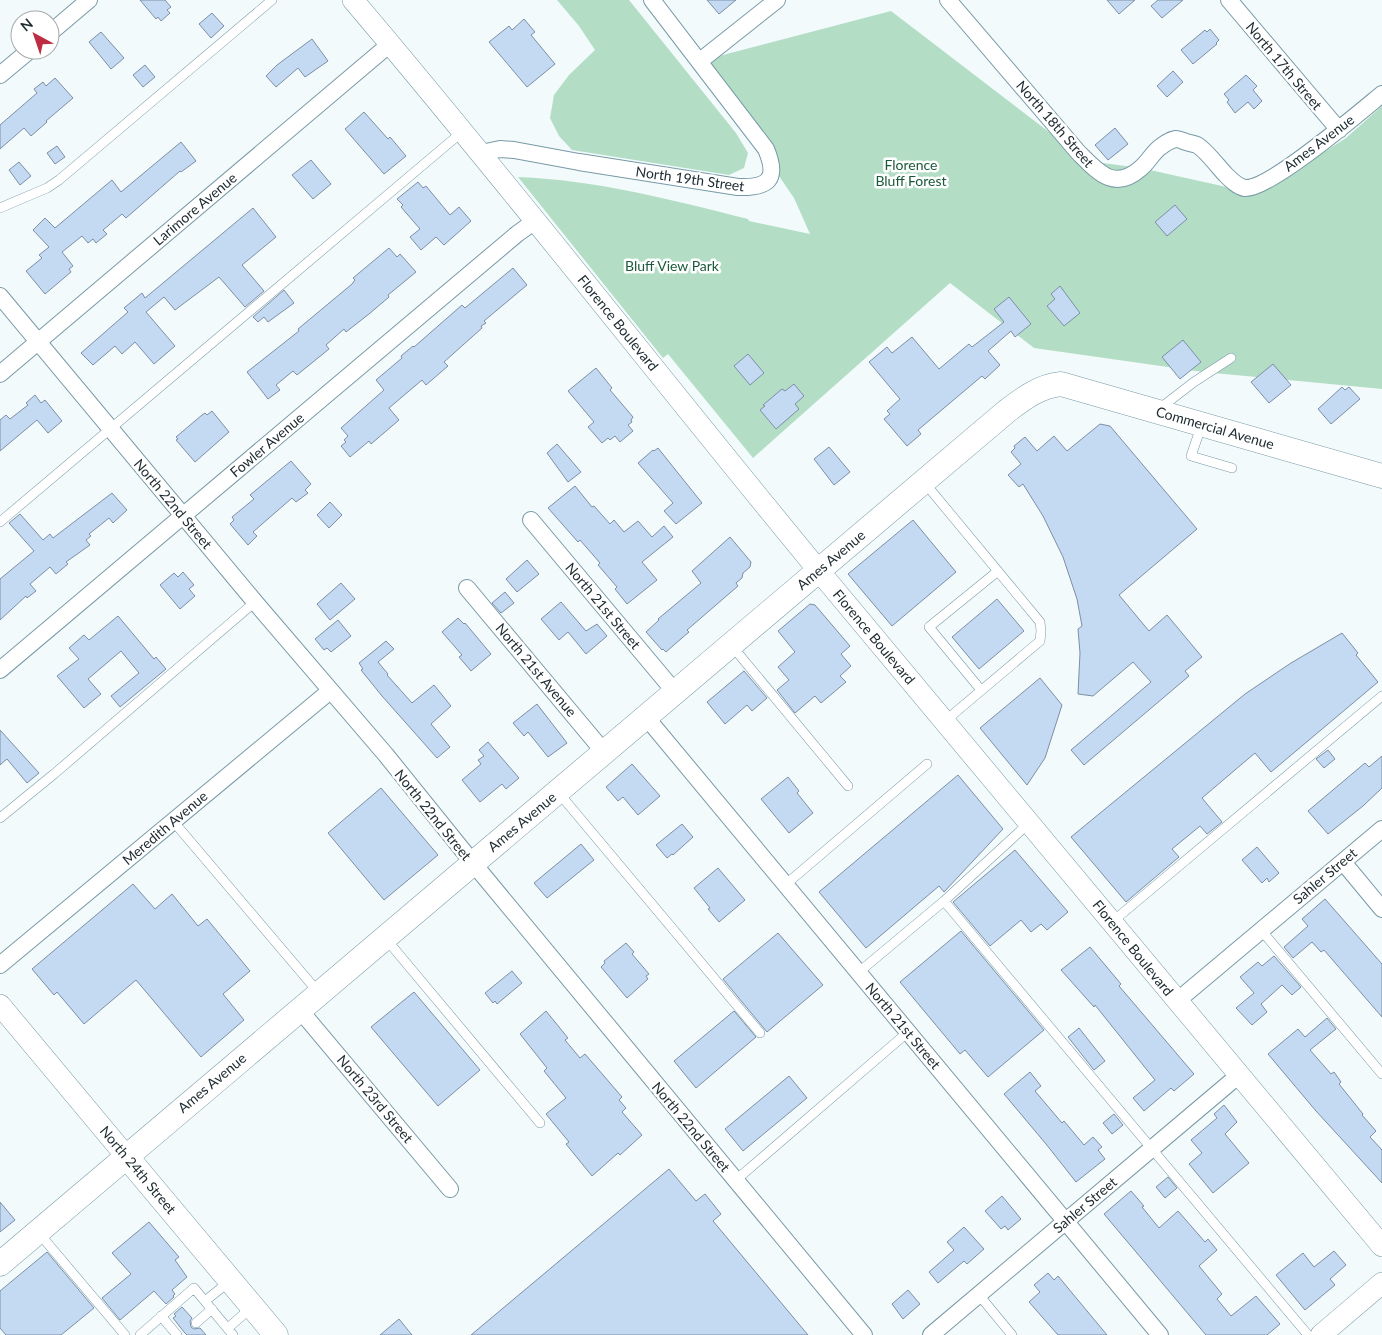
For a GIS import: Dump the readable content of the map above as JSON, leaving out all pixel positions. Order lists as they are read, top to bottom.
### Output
{
  "streets": {
    "main road": ["Ames Avenue", "Commercial Avenue", "North 24th Street"],
    "street": [
      "North 17th Street",
      "North 18th Street",
      "North 19th Street",
      "Larimore Avenue",
      "Florence Boulevard",
      "Fowler Avenue",
      "North 22nd Street",
      "North 21st Street",
      "North 21st Avenue",
      "Meredith Avenue",
      "Sahler Street",
      "North 23rd Street"
    ]
  },
  "crossings": [
    ["North 17th Street", "Ames Avenue"],
    ["North 18th Street", "Ames Avenue"],
    ["Ames Avenue", "Florence Boulevard"],
    ["Ames Avenue", "Commercial Avenue"],
    ["Ames Avenue", "North 22nd Street"],
    ["Ames Avenue", "North 21st Street"],
    ["Ames Avenue", "North 21st Avenue"],
    ["Ames Avenue", "North 23rd Street"],
    ["Ames Avenue", "North 24th Street"],
    ["North 19th Street", "Florence Boulevard"],
    ["Larimore Avenue", "Florence Boulevard"],
    ["Larimore Avenue", "North 22nd Street"],
    ["Florence Boulevard", "Fowler Avenue"],
    ["Florence Boulevard", "Sahler Street"],
    ["Fowler Avenue", "North 22nd Street"],
    ["North 22nd Street", "Meredith Avenue"],
    ["North 21st Street", "Sahler Street"]
  ],
  "parks": ["Florence Bluff Forest", "Bluff View Park"],
  "north": "top left"
}
